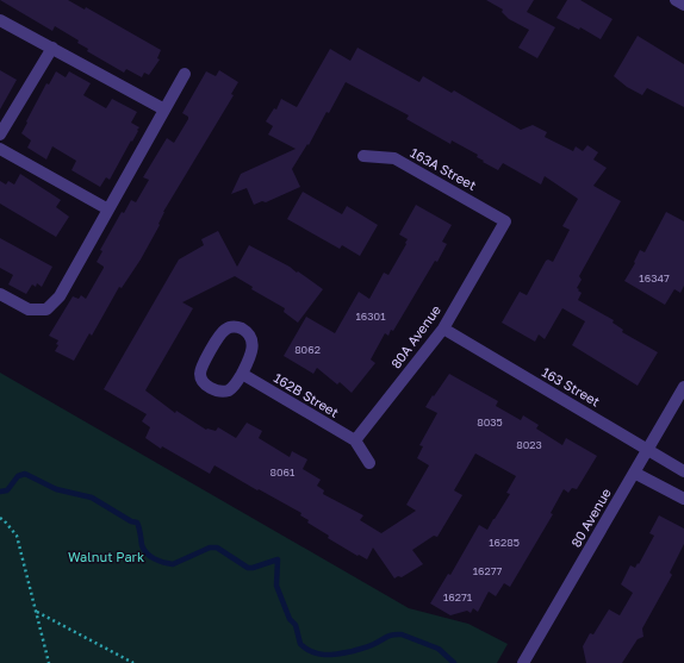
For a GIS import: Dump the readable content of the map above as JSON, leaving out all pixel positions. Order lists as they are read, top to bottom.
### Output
{
  "streets": {
    "street": [
      "163A Street",
      "80A Avenue",
      "163 Street",
      "162B Street",
      "80 Avenue"
    ]
  },
  "crossings": [
    ["163A Street", "80A Avenue"],
    ["80A Avenue", "163 Street"],
    ["80A Avenue", "162B Street"],
    ["163 Street", "80 Avenue"]
  ],
  "parks": ["Walnut Park"],
  "house_numbers": [
    "16347",
    "16301",
    "8062",
    "8035",
    "8023",
    "8061",
    "16285",
    "16277",
    "16271"
  ]
}
